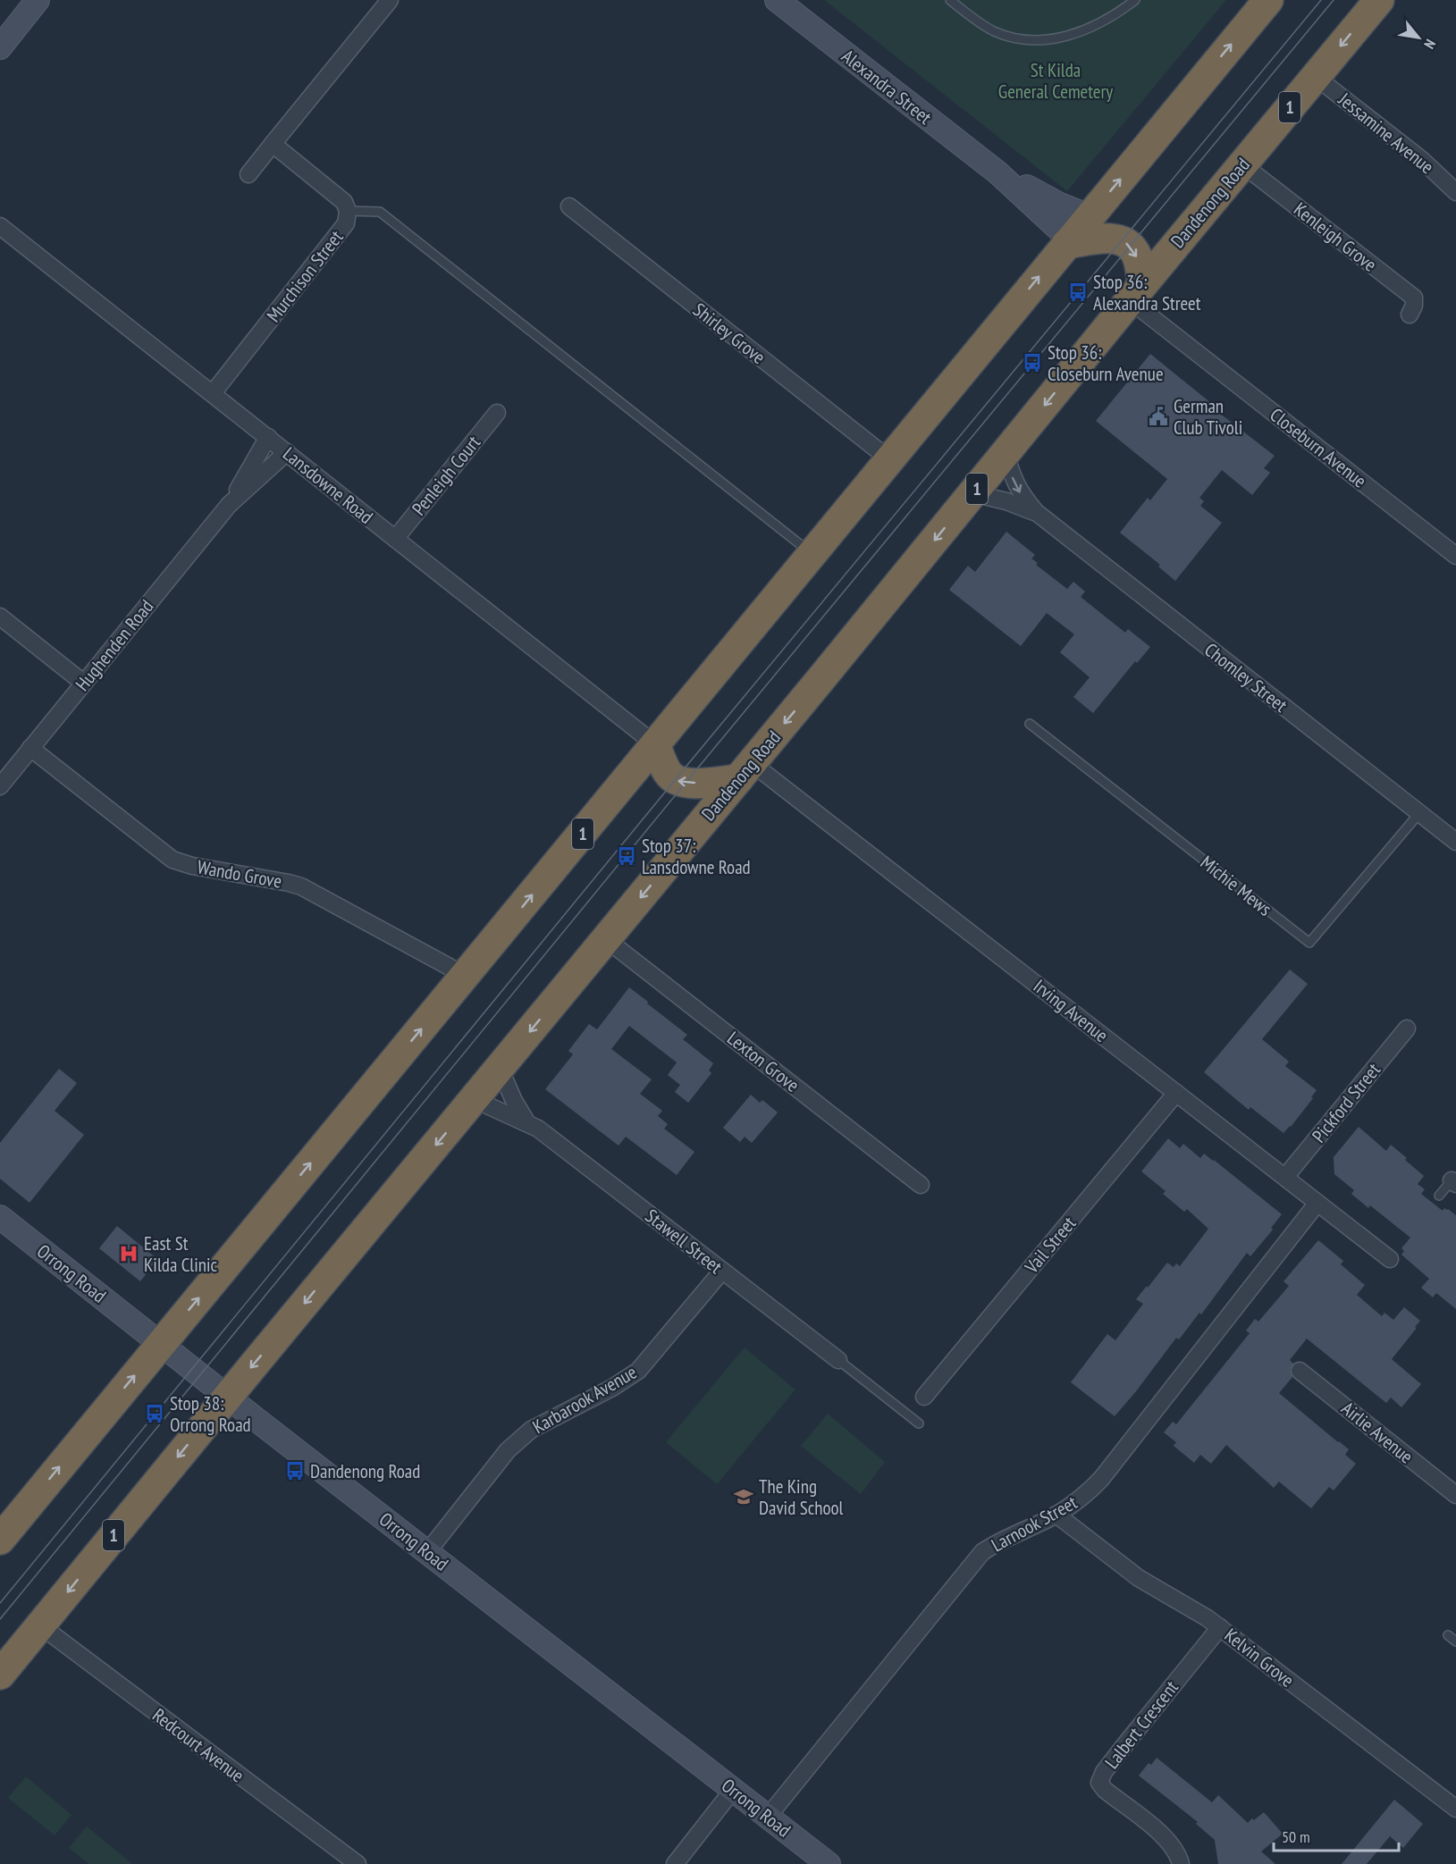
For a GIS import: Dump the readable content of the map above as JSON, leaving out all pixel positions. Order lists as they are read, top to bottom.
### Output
{
  "streets": {
    "highway": ["1", "Dandenong Road"],
    "street": [
      "Alexandra Street",
      "Jessamine Avenue",
      "Kenleigh Grove",
      "Murchison Street",
      "Shirley Grove",
      "Closeburn Avenue",
      "Penleigh Court",
      "Lansdowne Road",
      "Hughenden Road",
      "Chomley Street",
      "Wando Grove",
      "Irving Avenue",
      "Lexton Grove",
      "Pickford Street",
      "Stawell Street",
      "Vail Street",
      "Orrong Road",
      "Karbarook Avenue",
      "Airlie Avenue",
      "Larnook Street",
      "Kelvin Grove",
      "Lalbert Crescent",
      "Redcourt Avenue"
    ],
    "lane": ["Michie Mews"]
  },
  "crossings": [
    ["Alexandra Street", "1"],
    ["1", "Shirley Grove"],
    ["1", "Lansdowne Road"],
    ["1", "Wando Grove"],
    ["1", "Orrong Road"],
    ["Jessamine Avenue", "Dandenong Road"],
    ["Dandenong Road", "Kenleigh Grove"],
    ["Dandenong Road", "Closeburn Avenue"],
    ["Dandenong Road", "Chomley Street"],
    ["Dandenong Road", "Irving Avenue"],
    ["Dandenong Road", "Lexton Grove"],
    ["Dandenong Road", "Stawell Street"],
    ["Dandenong Road", "Orrong Road"],
    ["Dandenong Road", "Redcourt Avenue"],
    ["Murchison Street", "Lansdowne Road"],
    ["Penleigh Court", "Lansdowne Road"],
    ["Lansdowne Road", "Hughenden Road"],
    ["Hughenden Road", "Wando Grove"],
    ["Chomley Street", "Michie Mews"],
    ["Irving Avenue", "Pickford Street"],
    ["Irving Avenue", "Vail Street"],
    ["Irving Avenue", "Larnook Street"],
    ["Stawell Street", "Karbarook Avenue"],
    ["Orrong Road", "Karbarook Avenue"],
    ["Orrong Road", "Larnook Street"],
    ["Larnook Street", "Kelvin Grove"],
    ["Kelvin Grove", "Lalbert Crescent"]
  ],
  "parks": ["St Kilda General Cemetery"],
  "places": {
    "bus stop": [
      "Stop 36: Alexandra Street",
      "Stop 36: Closeburn Avenue",
      "Stop 37: Lansdowne Road",
      "Stop 38: Orrong Road",
      "Dandenong Road"
    ],
    "public building": ["German Club Tivoli"],
    "hospital": ["East St Kilda Clinic"],
    "school or university": ["The King David School"]
  },
  "scale_bar": "50 m",
  "north": "bottom right"
}
